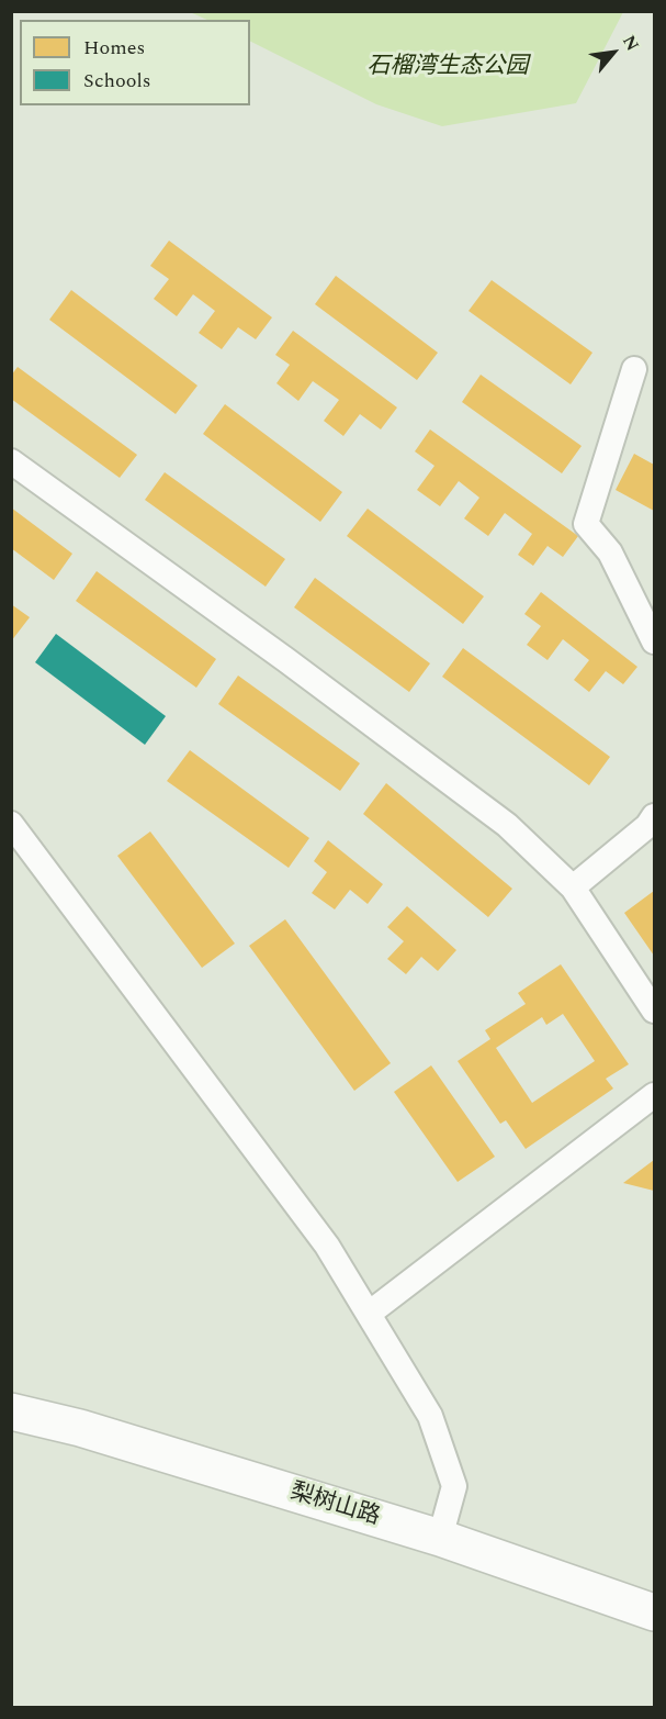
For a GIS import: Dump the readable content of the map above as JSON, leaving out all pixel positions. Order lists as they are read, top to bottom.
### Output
{
  "streets": {
    "main road": ["梨树山路"]
  },
  "parks": ["石榴湾生态公园"],
  "legend": ["Homes", "Schools"],
  "north": "top right"
}
